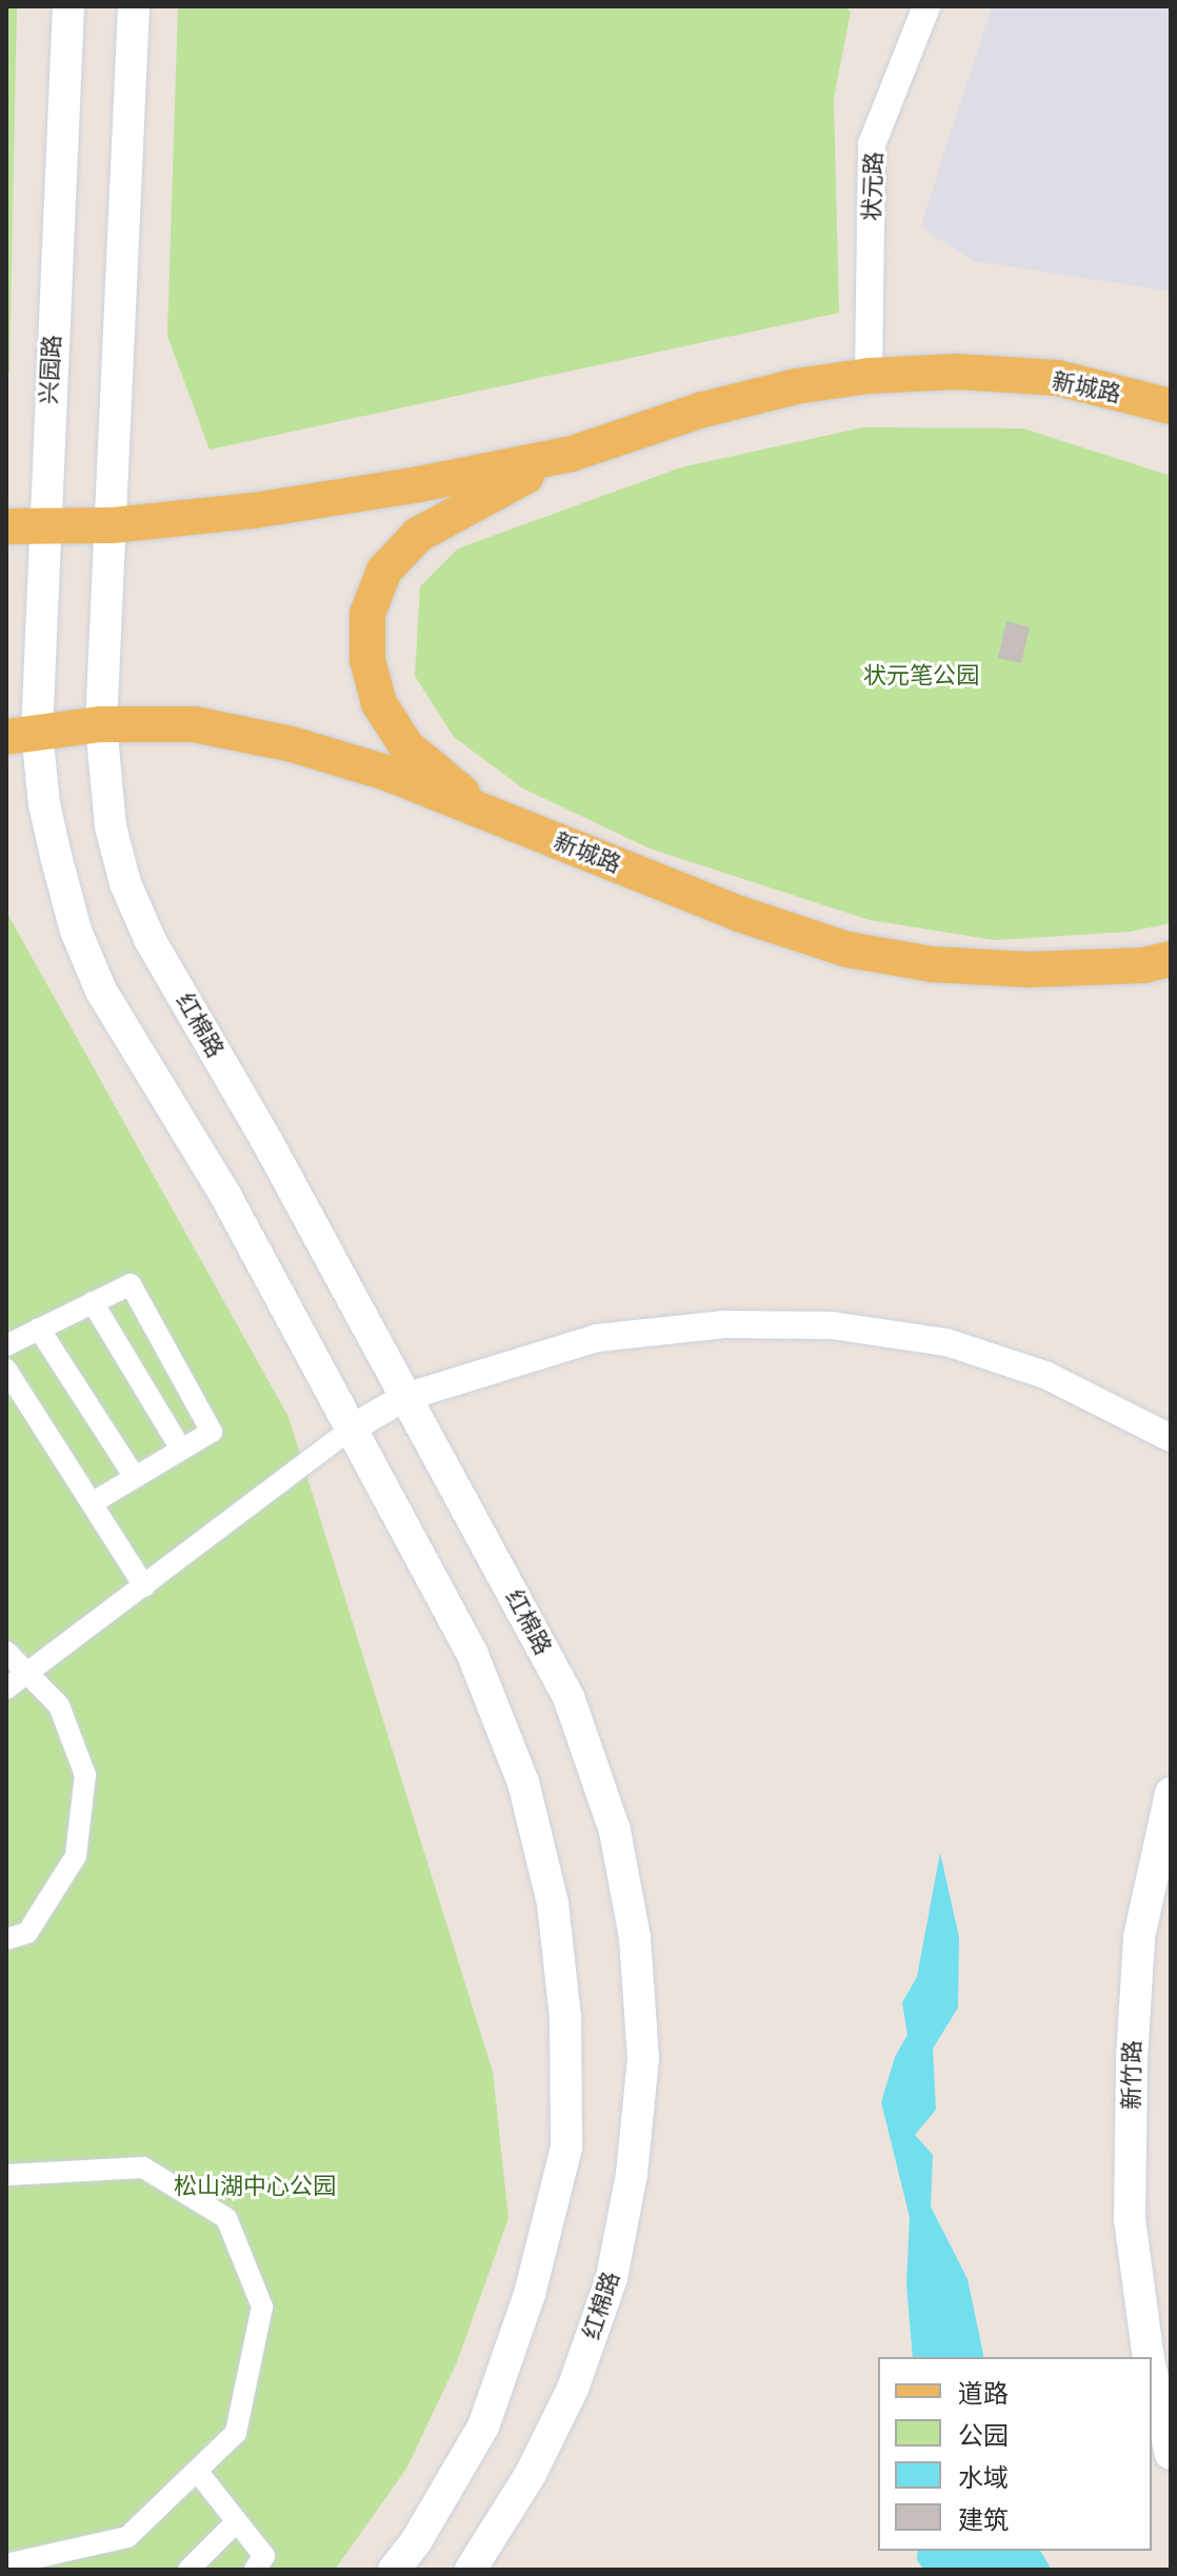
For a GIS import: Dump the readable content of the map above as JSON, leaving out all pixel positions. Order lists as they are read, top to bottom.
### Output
{
  "streets": {
    "main road": [
      "兴园路",
      "新城路",
      "红棉路",
      "新竹路"
    ],
    "street": ["状元路"]
  },
  "crossings": [
    ["状元路", "新城路"],
    ["兴园路", "新城路"],
    ["新城路", "红棉路"]
  ],
  "parks": ["状元笔公园", "松山湖中心公园"],
  "legend": [
    "道路",
    "公园",
    "水域",
    "建筑"
  ]
}
